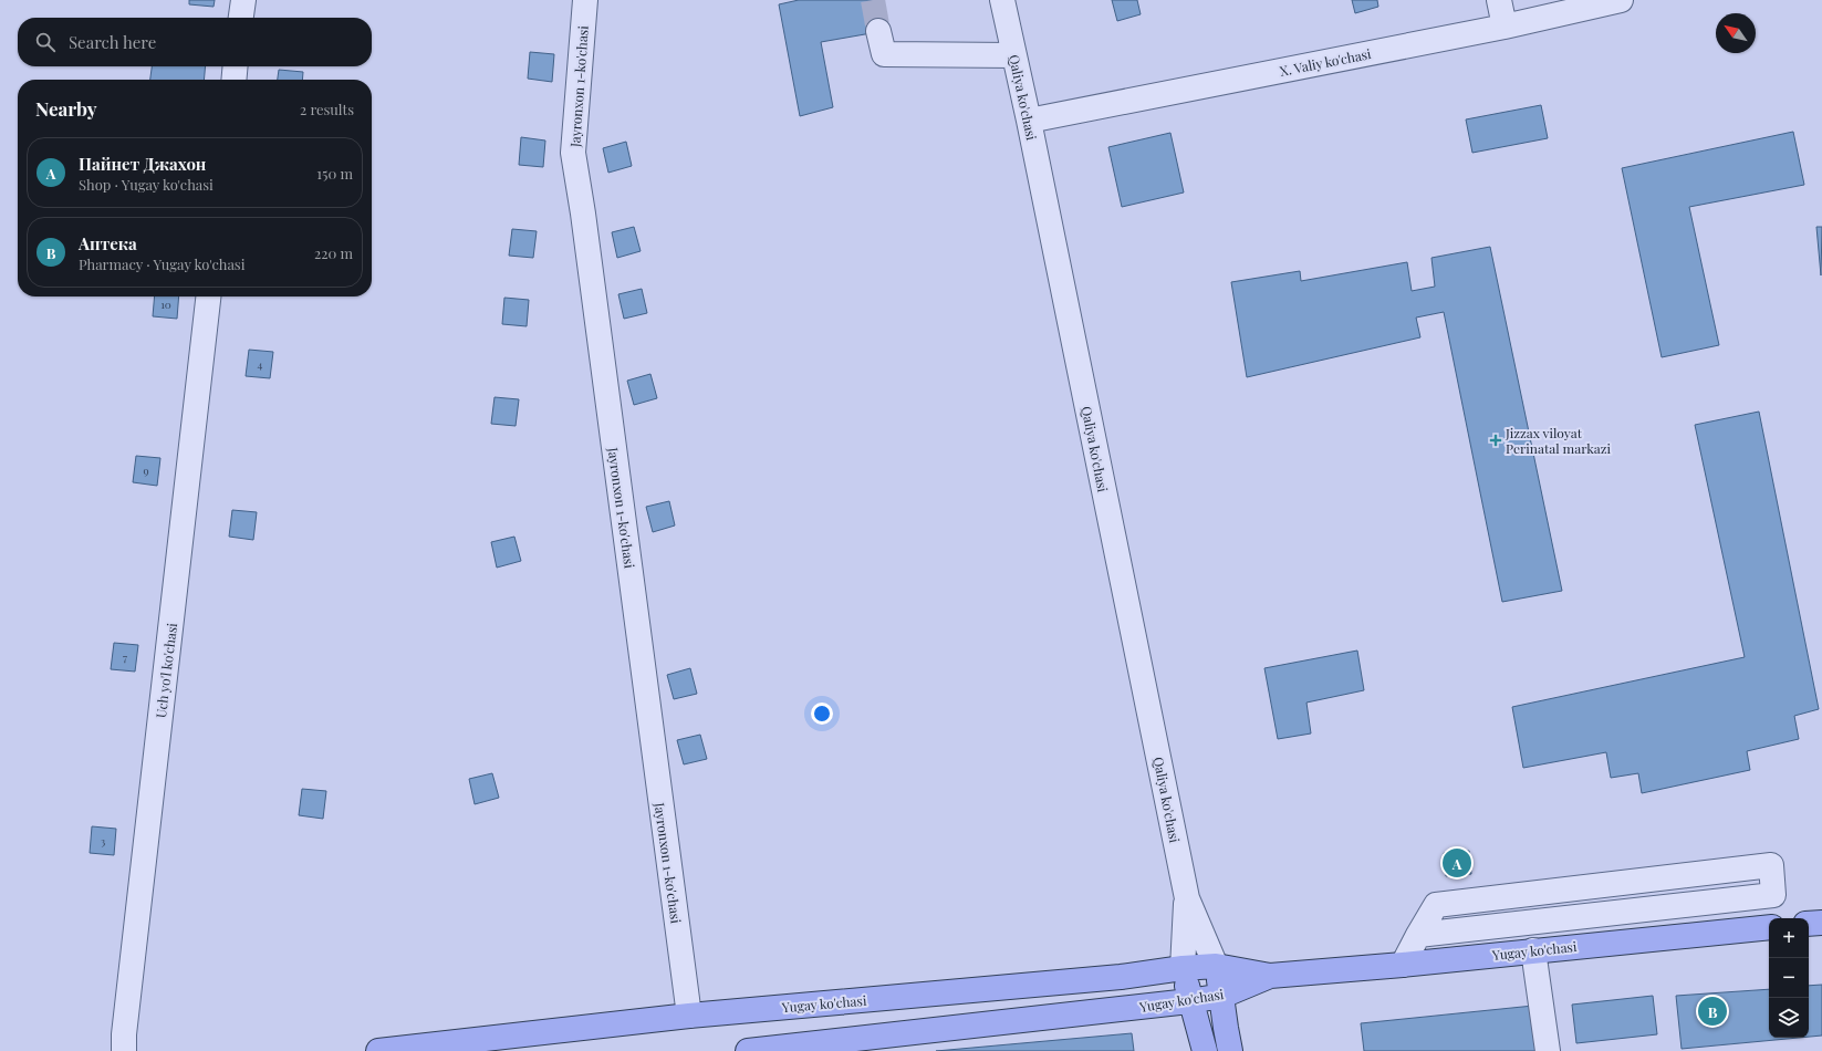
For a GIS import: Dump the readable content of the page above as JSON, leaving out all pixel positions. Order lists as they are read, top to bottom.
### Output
{
  "streets": {
    "main road": ["Qaliya ko'chasi", "Yugay ko'chasi"],
    "street": ["X. Valiy ko'chasi", "Jayronxon 1-ko'chasi", "Uch yo'l ko'chasi"]
  },
  "crossings": [
    ["X. Valiy ko'chasi", "Qaliya ko'chasi"],
    ["Jayronxon 1-ko'chasi", "Yugay ko'chasi"],
    ["Qaliya ko'chasi", "Yugay ko'chasi"]
  ],
  "places": {
    "health": ["Jizzax viloyat Perinatal markazi"]
  },
  "house_numbers": [
    "10",
    "4",
    "9",
    "7",
    "3"
  ],
  "north": "top left",
  "page": {
    "search": "Search here",
    "heading": ["Nearby", "2 results"],
    "list": [
      {
        "mark": "A",
        "name": "Пайнет Джахон",
        "note": "Shop · Yugay ko'chasi",
        "value": "150 m"
      },
      {
        "mark": "B",
        "name": "Аптека",
        "note": "Pharmacy · Yugay ko'chasi",
        "value": "220 m"
      }
    ],
    "pins": ["A", "B"],
    "map_buttons": ["+", "−"]
  }
}
